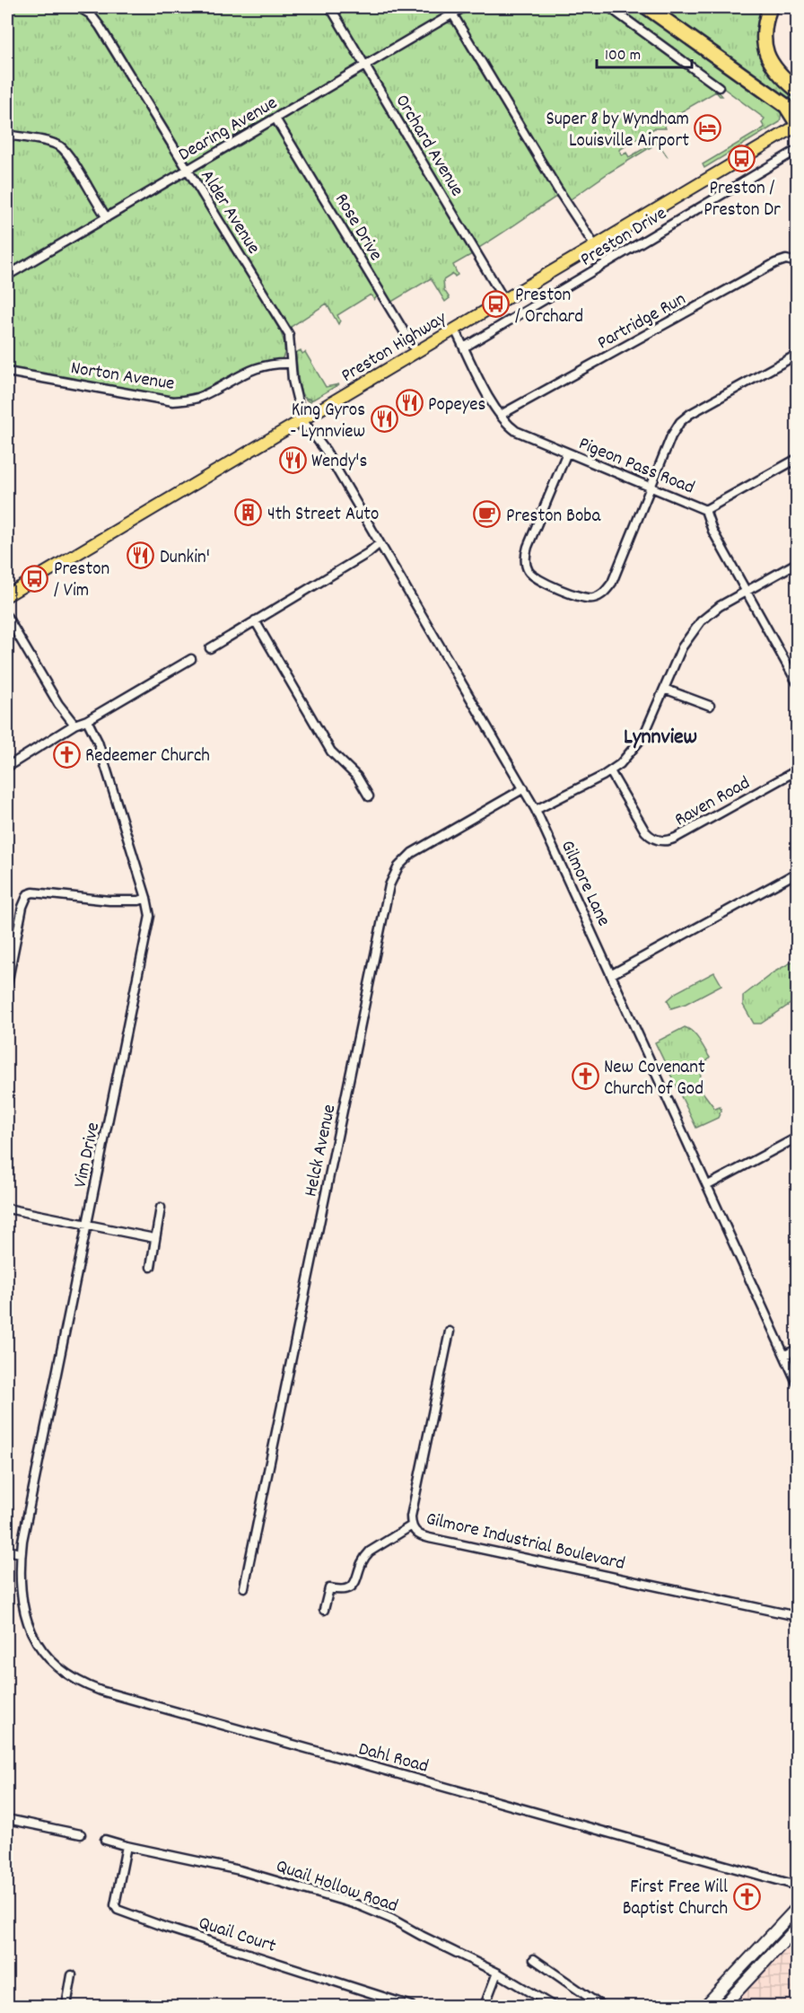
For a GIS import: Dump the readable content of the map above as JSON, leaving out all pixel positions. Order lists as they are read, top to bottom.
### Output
{
  "streets": {
    "main road": ["Preston Highway"],
    "street": [
      "Dearing Avenue",
      "Orchard Avenue",
      "Alder Avenue",
      "Rose Drive",
      "Preston Drive",
      "Partridge Run",
      "Norton Avenue",
      "Pigeon Pass Road",
      "Raven Road",
      "Gilmore Lane",
      "Helck Avenue",
      "Vim Drive",
      "Gilmore Industrial Boulevard",
      "Dahl Road",
      "Quail Hollow Road",
      "Quail Court"
    ]
  },
  "crossings": [
    ["Dearing Avenue", "Orchard Avenue"],
    ["Dearing Avenue", "Alder Avenue"],
    ["Dearing Avenue", "Rose Drive"],
    ["Orchard Avenue", "Preston Highway"],
    ["Alder Avenue", "Preston Highway"],
    ["Alder Avenue", "Norton Avenue"],
    ["Alder Avenue", "Gilmore Lane"],
    ["Rose Drive", "Preston Highway"],
    ["Preston Drive", "Pigeon Pass Road"],
    ["Partridge Run", "Pigeon Pass Road"],
    ["Preston Highway", "Pigeon Pass Road"],
    ["Preston Highway", "Gilmore Lane"],
    ["Gilmore Lane", "Helck Avenue"],
    ["Vim Drive", "Dahl Road"],
    ["Quail Hollow Road", "Quail Court"]
  ],
  "districts": ["Lynnview"],
  "places": {
    "hotel": ["Super 8 by Wyndham Louisville Airport"],
    "bus stop": ["Preston / Preston Dr", "Preston / Orchard", "Preston / Vim"],
    "restaurant": [
      "Popeyes",
      "King Gyros - Lynnview",
      "Wendy's",
      "Dunkin'"
    ],
    "building": ["4th Street Auto"],
    "cafe": ["Preston Boba"],
    "church": ["Redeemer Church", "New Covenant Church of God", "First Free Will Baptist Church"]
  },
  "scale_bar": "100 m"
}
